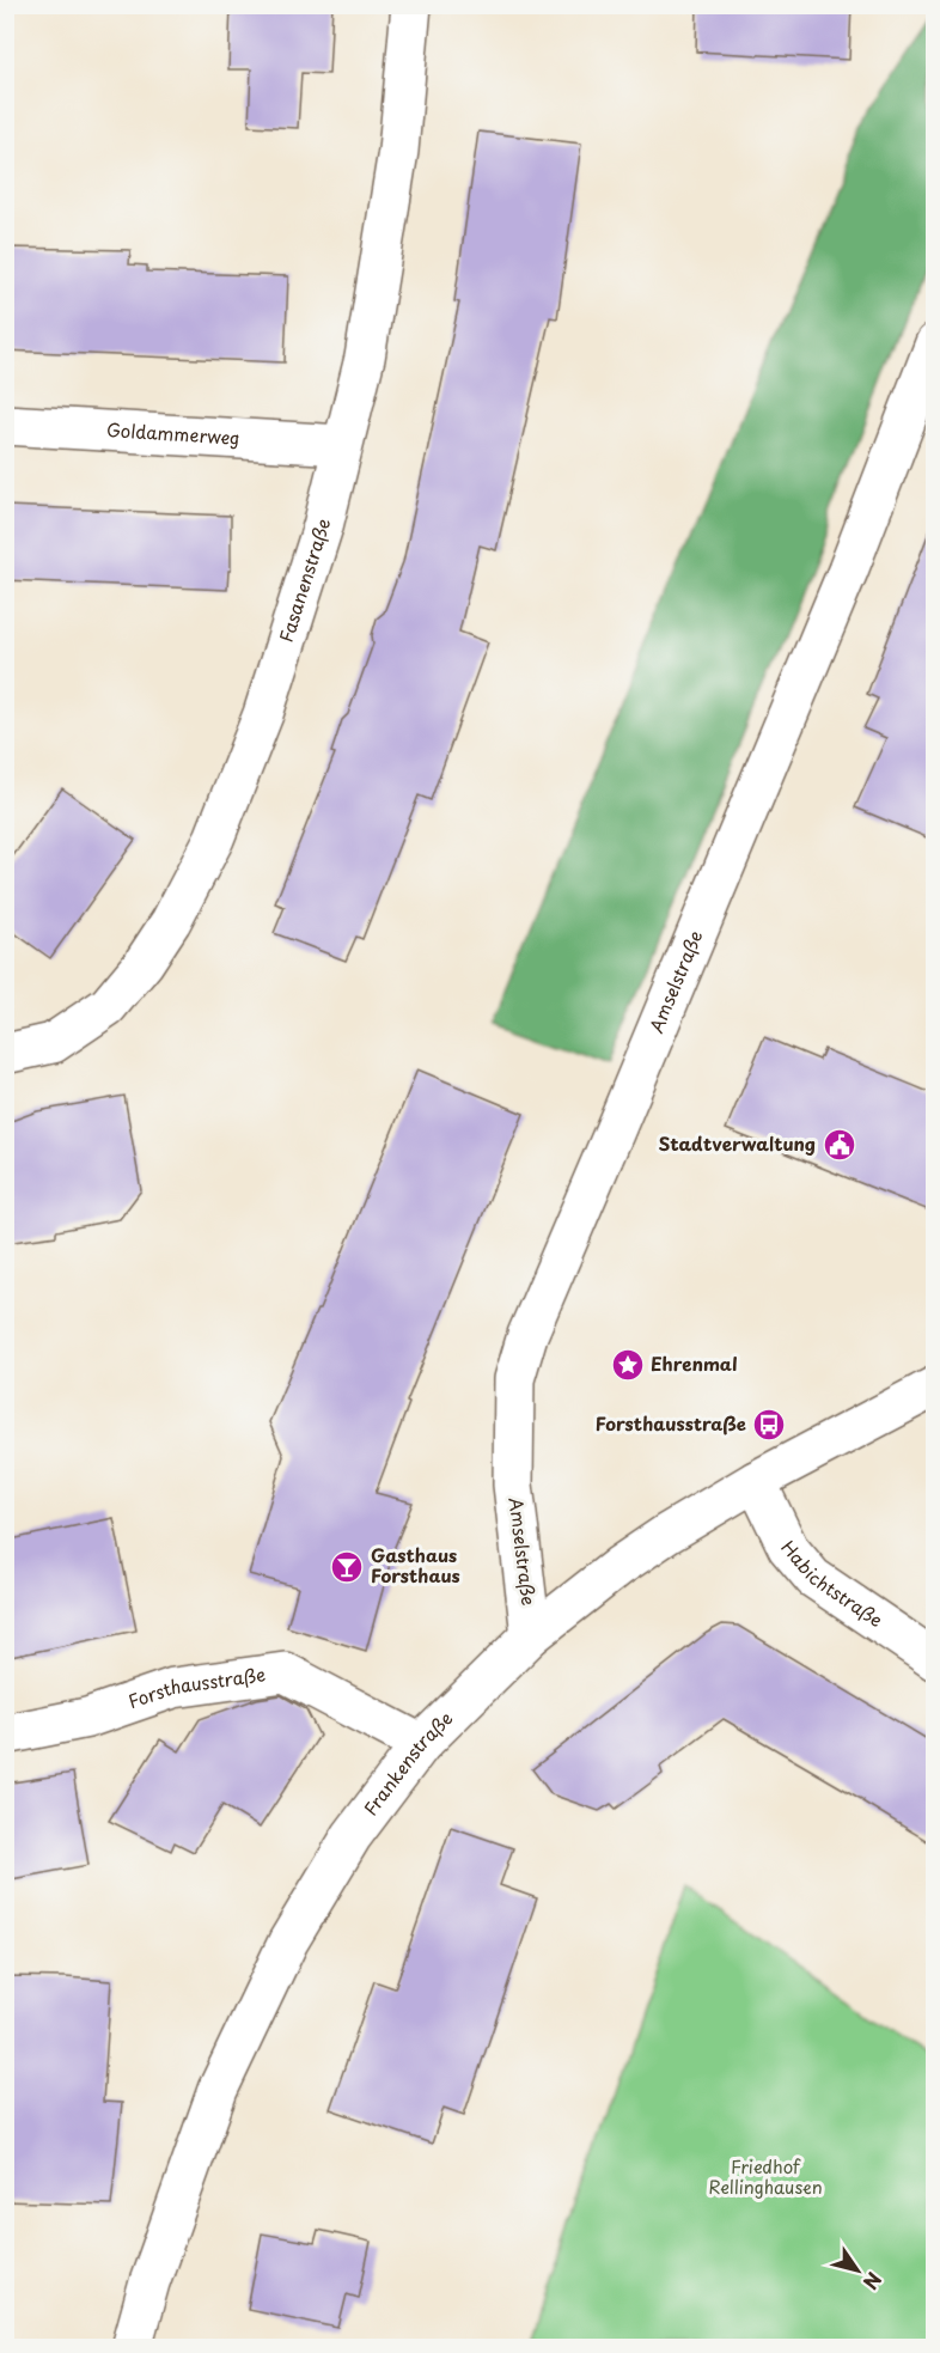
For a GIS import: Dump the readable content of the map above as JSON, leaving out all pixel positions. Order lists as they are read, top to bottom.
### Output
{
  "streets": {
    "street": [
      "Goldammerweg",
      "Fasanenstraße",
      "Amselstraße",
      "Habichtstraße",
      "Forsthausstraße",
      "Frankenstraße"
    ]
  },
  "crossings": [
    ["Goldammerweg", "Fasanenstraße"],
    ["Amselstraße", "Frankenstraße"],
    ["Habichtstraße", "Frankenstraße"],
    ["Forsthausstraße", "Frankenstraße"]
  ],
  "parks": ["Friedhof Rellinghausen"],
  "places": {
    "public building": ["Stadtverwaltung"],
    "place": ["Ehrenmal"],
    "bus stop": ["Forsthausstraße"],
    "bar": ["Gasthaus Forsthaus"]
  },
  "north": "bottom right"
}
